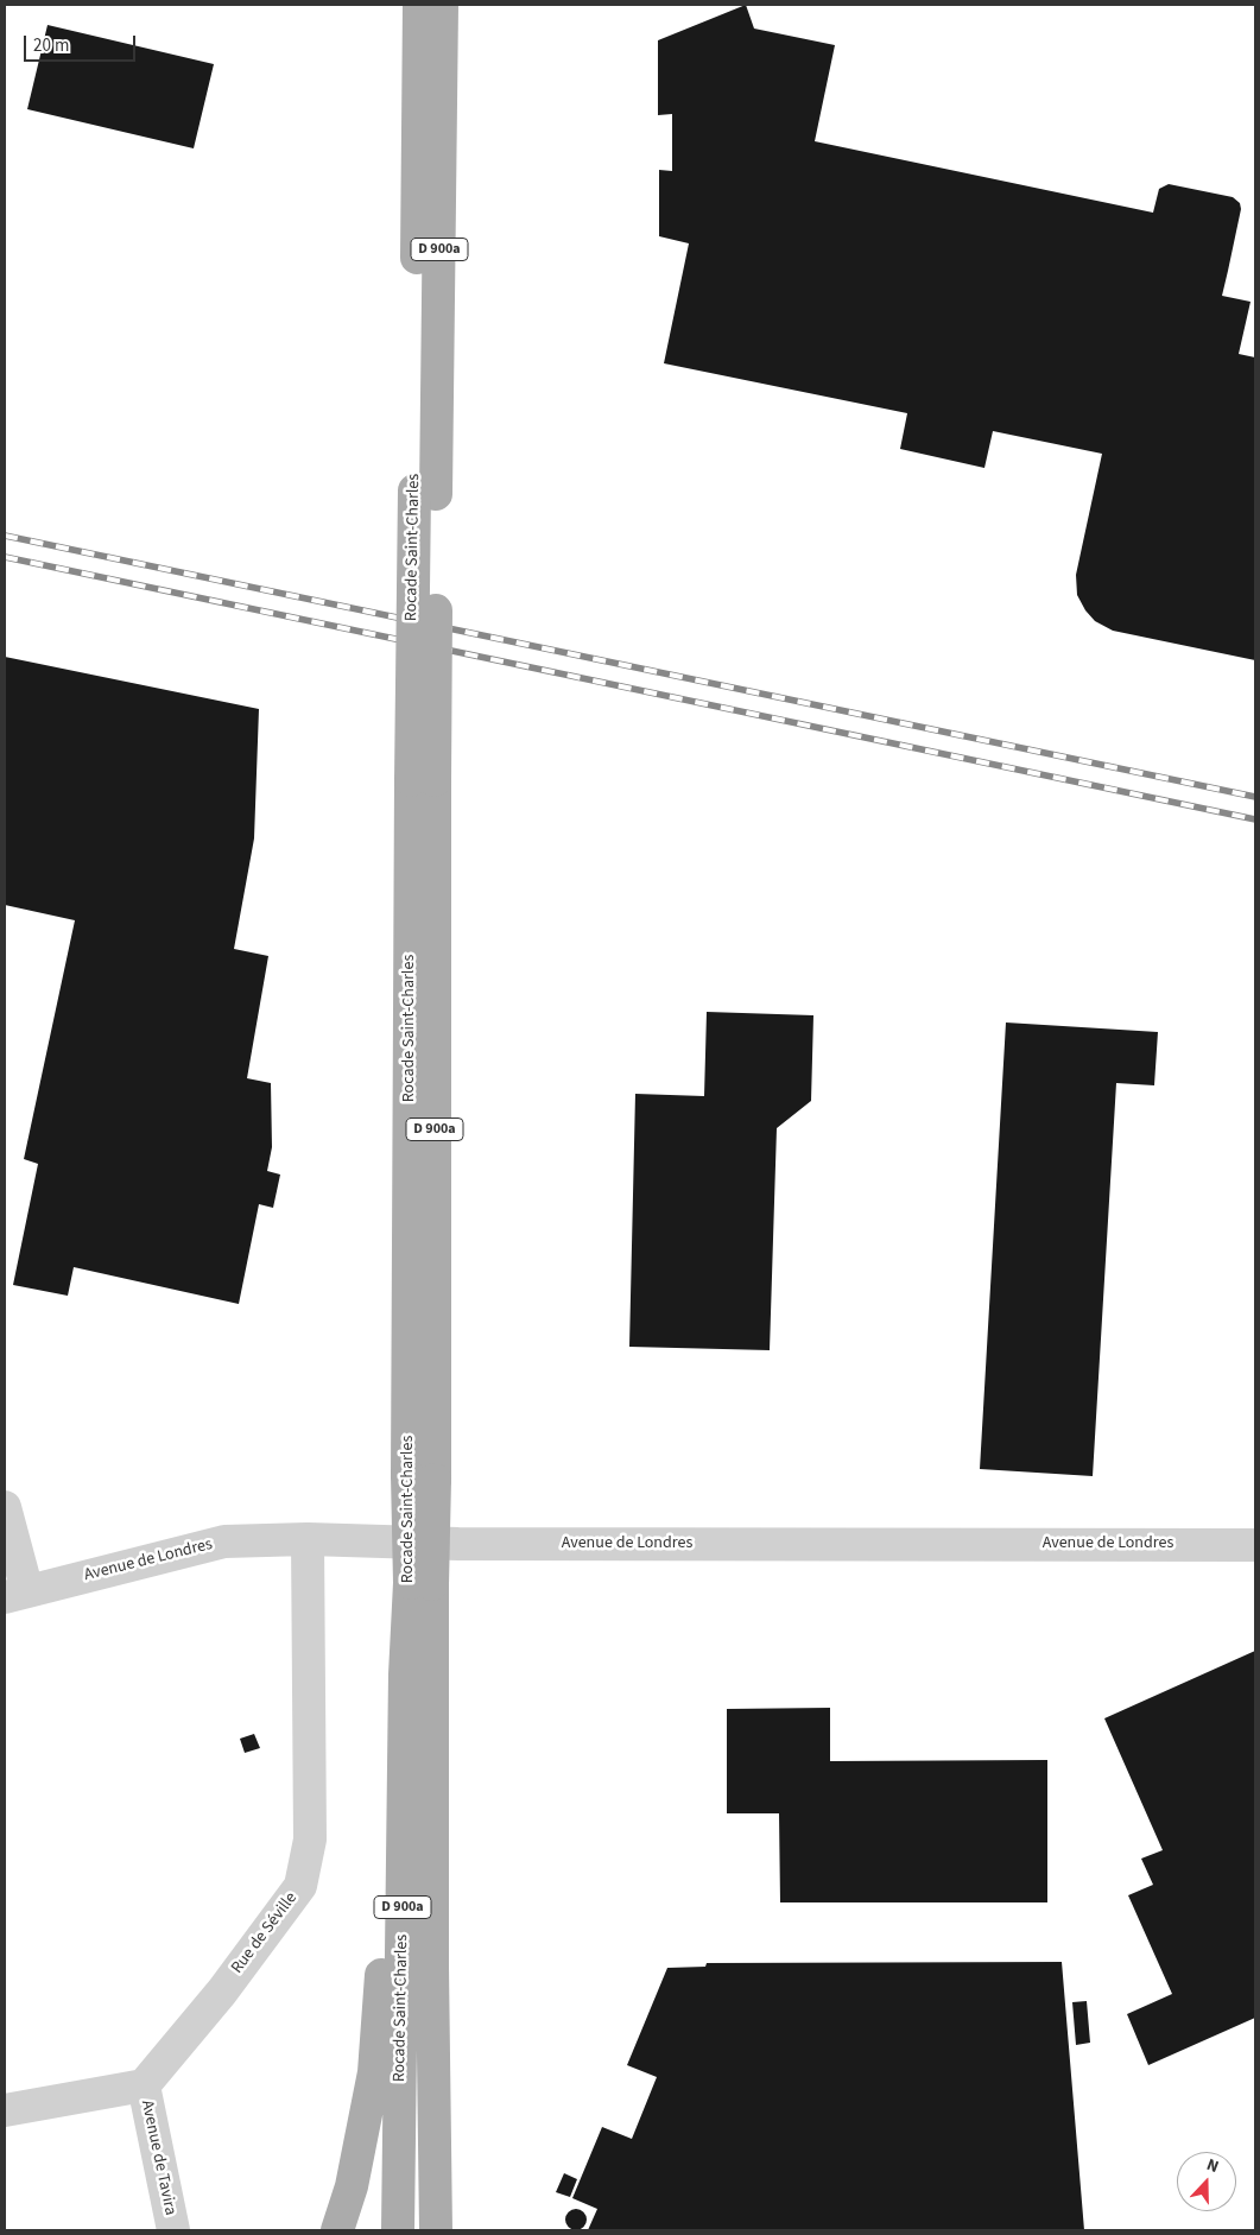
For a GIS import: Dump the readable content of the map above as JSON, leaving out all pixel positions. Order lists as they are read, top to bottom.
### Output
{
  "streets": {
    "main road": ["D 900a", "Rocade Saint-Charles"],
    "street": ["Avenue de Londres", "Rue de Séville", "Avenue de Tavira"]
  },
  "crossings": [
    ["Avenue de Londres", "Rue de Séville"],
    ["Rue de Séville", "Avenue de Tavira"]
  ],
  "scale_bar": "20 m",
  "north": "top"
}
